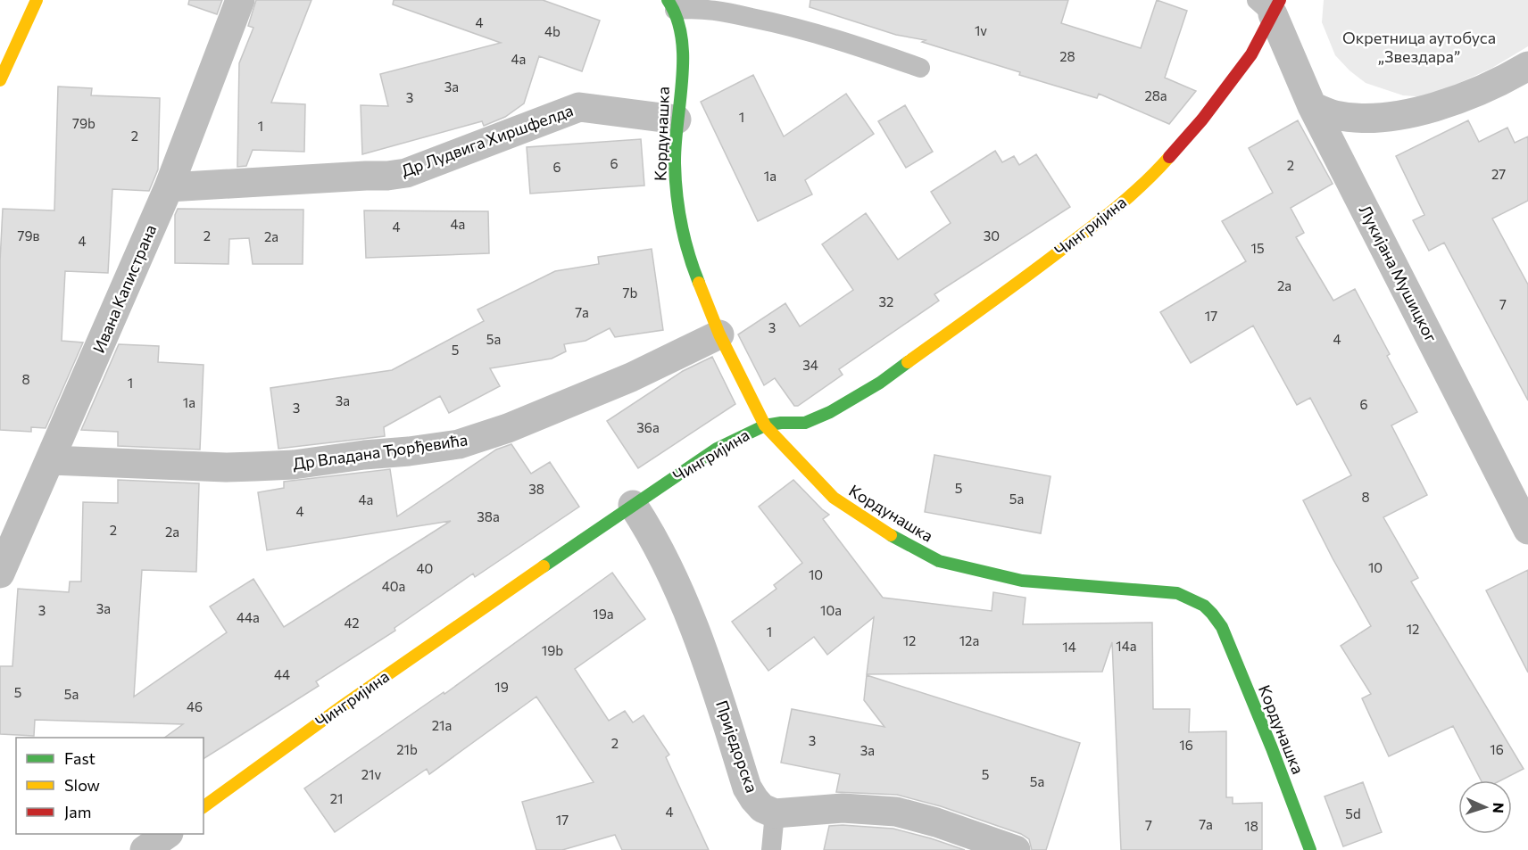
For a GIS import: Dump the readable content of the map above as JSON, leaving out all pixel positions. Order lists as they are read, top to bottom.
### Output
{
  "streets": {
    "street": [
      "Кордунашка",
      "Др Лудвига Хиршфелда",
      "Чингријина",
      "Лукијана Мушицког",
      "Ивана Капистрана",
      "Др Владана Ђорђевића",
      "Приједорска"
    ]
  },
  "crossings": [
    ["Кордунашка", "Др Лудвига Хиршфелда"],
    ["Кордунашка", "Чингријина"],
    ["Кордунашка", "Др Владана Ђорђевића"],
    ["Др Лудвига Хиршфелда", "Ивана Капистрана"],
    ["Чингријина", "Лукијана Мушицког"],
    ["Чингријина", "Приједорска"],
    ["Ивана Капистрана", "Др Владана Ђорђевића"]
  ],
  "parks": ["Окретница аутобуса „Звездара”"],
  "house_numbers": [
    "4",
    "1v",
    "4b",
    "28",
    "4a",
    "3a",
    "28a",
    "3",
    "1",
    "79b",
    "1",
    "2",
    "6",
    "2",
    "6",
    "27",
    "1a",
    "4a",
    "4",
    "79в",
    "2",
    "30",
    "2a",
    "4",
    "15",
    "2a",
    "7b",
    "32",
    "7",
    "7a",
    "17",
    "3",
    "5a",
    "4",
    "5",
    "34",
    "8",
    "1",
    "3a",
    "1a",
    "6",
    "3",
    "36a",
    "5",
    "38",
    "8",
    "5a",
    "4a",
    "4",
    "38a",
    "2",
    "2a",
    "10",
    "40",
    "10",
    "40a",
    "3a",
    "3",
    "10a",
    "19a",
    "44a",
    "42",
    "12",
    "1",
    "12",
    "12a",
    "14a",
    "14",
    "19b",
    "44",
    "19",
    "5",
    "5a",
    "46",
    "21a",
    "3",
    "2",
    "16",
    "21b",
    "16",
    "3a",
    "21v",
    "5",
    "5a",
    "21",
    "4",
    "5d",
    "17",
    "7a",
    "7",
    "18"
  ],
  "legend": ["Fast", "Slow", "Jam"],
  "north": "right"
}
